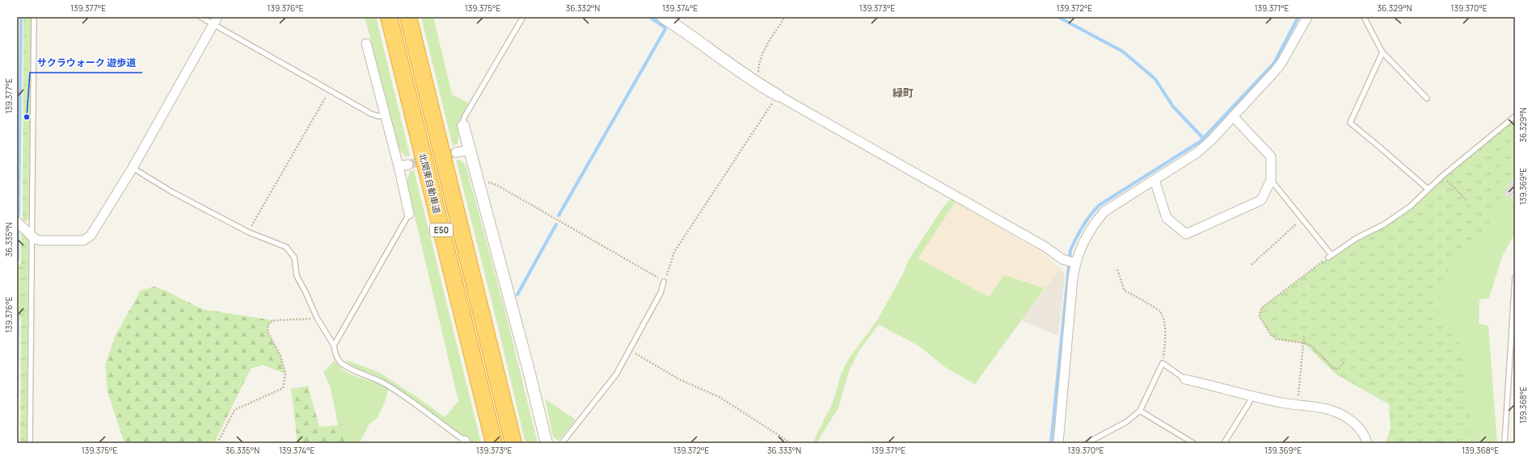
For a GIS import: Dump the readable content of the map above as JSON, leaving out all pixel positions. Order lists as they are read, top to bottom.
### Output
{
  "streets": {
    "highway": ["北関東自動車道", "E50"]
  },
  "districts": ["緑町"],
  "places": ["サクラウォーク 遊歩道"],
  "coordinates": [
    "139.377°E",
    "139.376°E",
    "139.375°E",
    "36.332°N",
    "139.374°E",
    "139.373°E",
    "139.372°E",
    "139.371°E",
    "36.329°N",
    "139.370°E",
    "139.369°E",
    "36.335°N",
    "139.368°E",
    "36.333°N"
  ]
}
